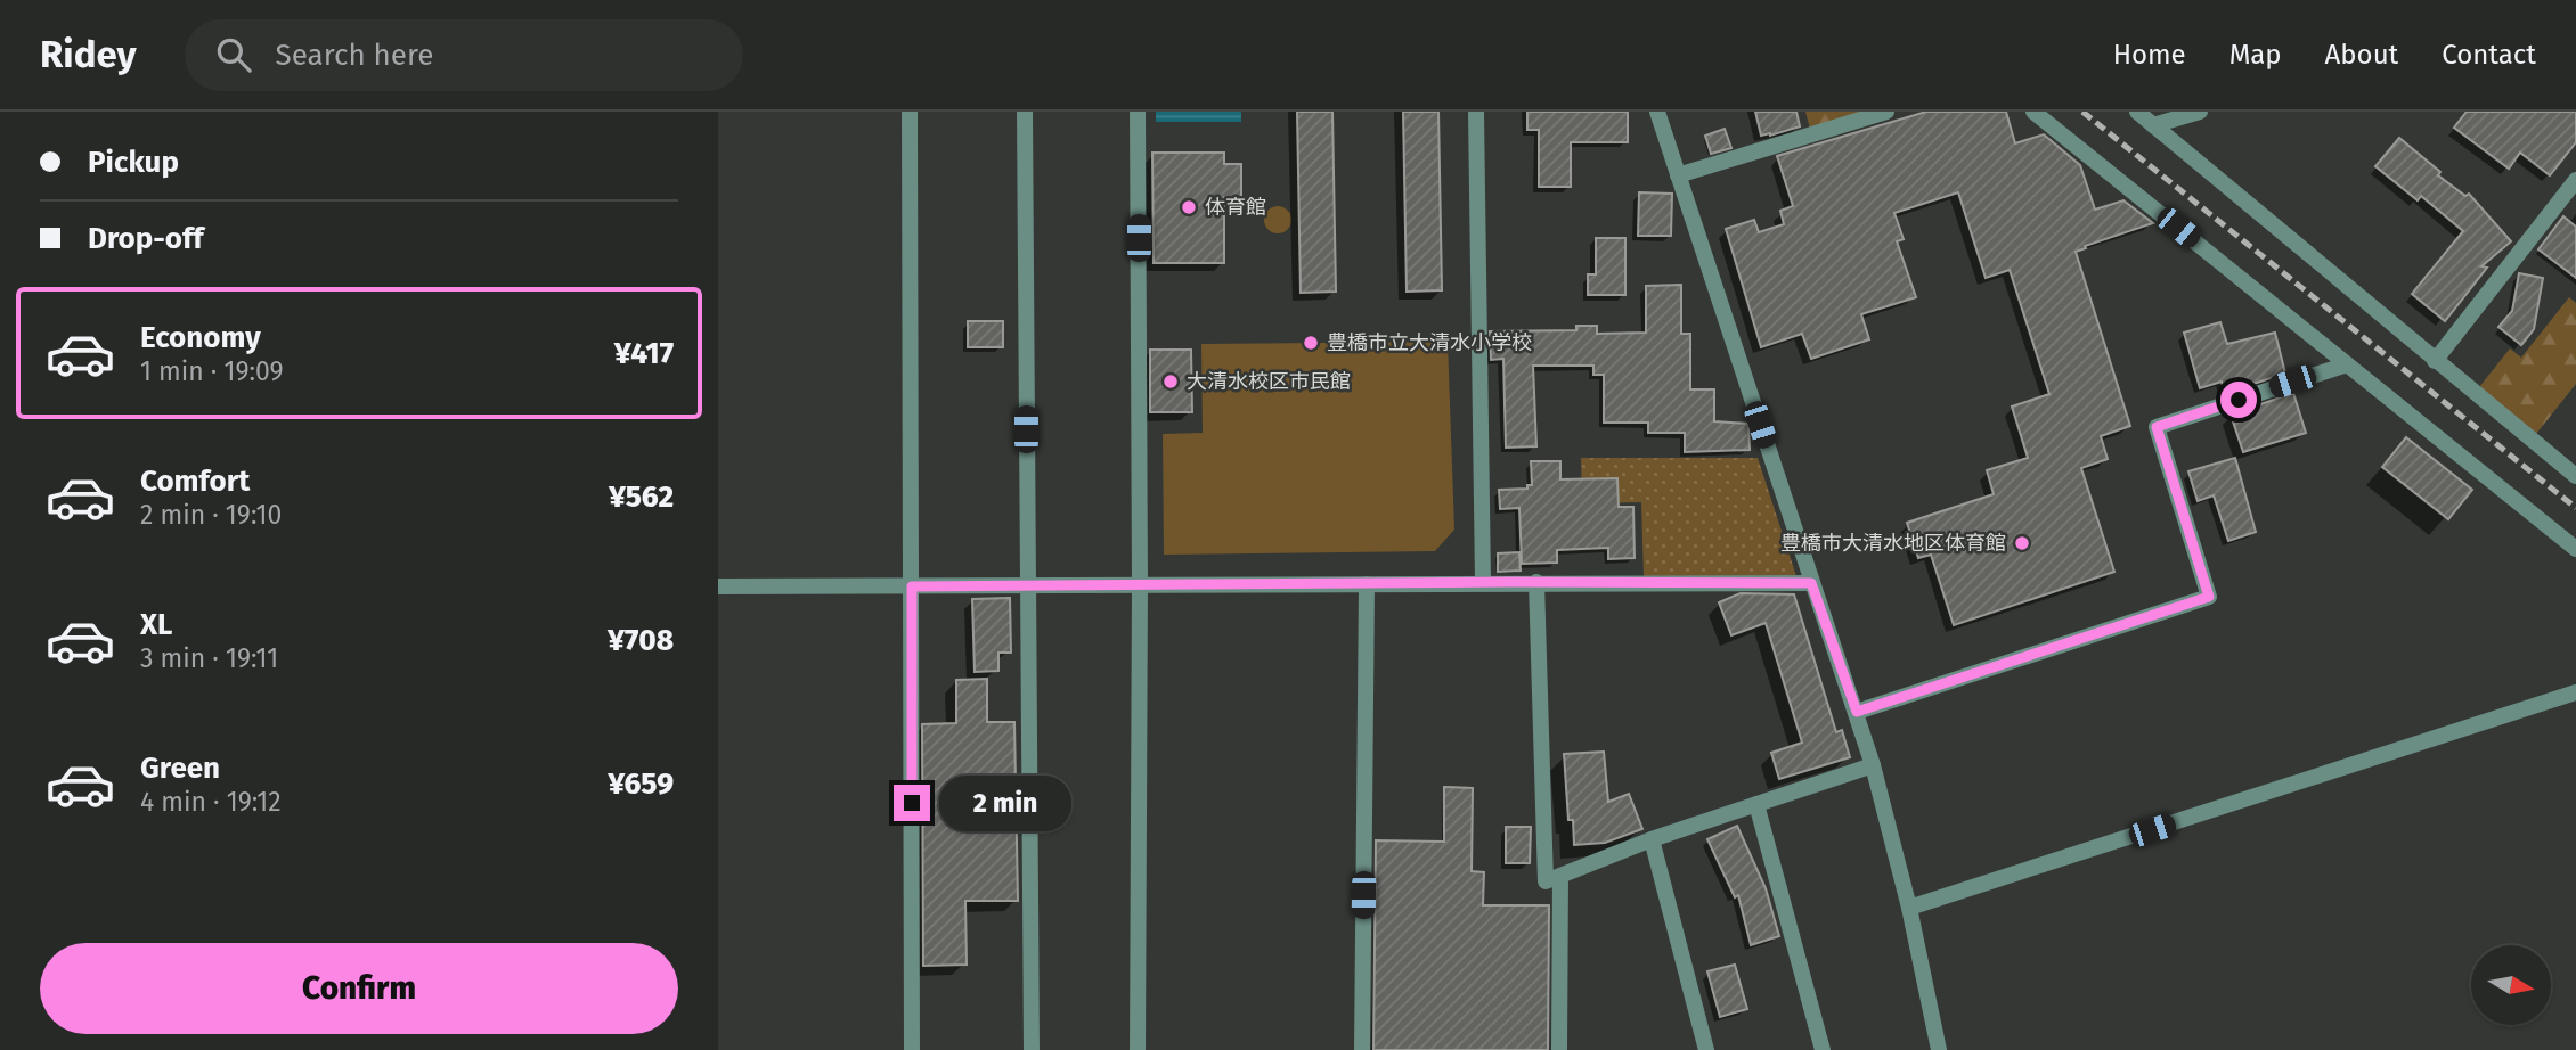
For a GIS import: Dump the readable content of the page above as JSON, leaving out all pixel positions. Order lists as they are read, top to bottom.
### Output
{
  "places": [
    "体育館",
    "豊橋市立大清水小学校",
    "大清水校区市民館",
    "豊橋市大清水地区体育館"
  ],
  "north": "right",
  "page": {
    "header": "Ridey",
    "search": "Search here",
    "nav": [
      "Home",
      "Map",
      "About",
      "Contact"
    ],
    "banner": ["Pickup", "Drop-off"],
    "list": [
      {
        "name": "Economy",
        "note": "1 min · 19:09",
        "value": "¥417"
      },
      {
        "name": "Comfort",
        "note": "2 min · 19:10",
        "value": "¥562"
      },
      {
        "name": "XL",
        "note": "3 min · 19:11",
        "value": "¥708"
      },
      {
        "name": "Green",
        "note": "4 min · 19:12",
        "value": "¥659"
      }
    ],
    "bubble": "2 min",
    "buttons": "Confirm"
  }
}
